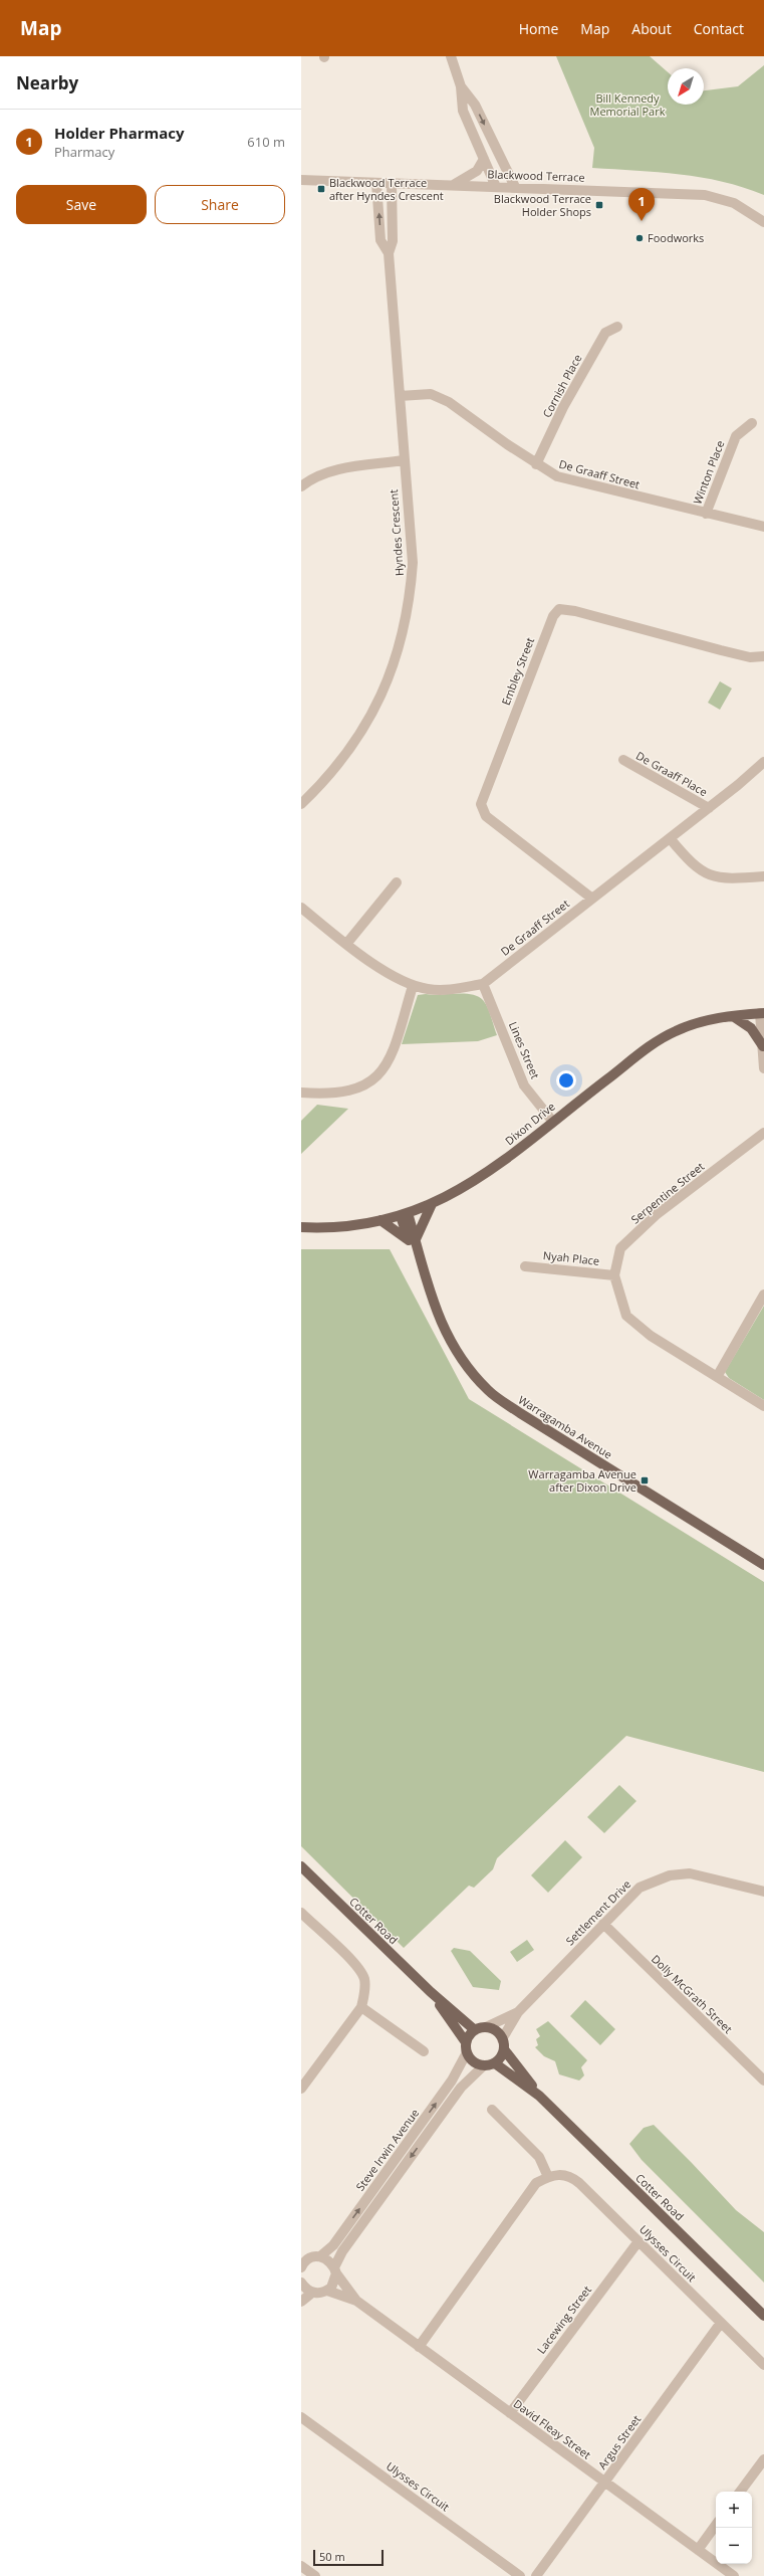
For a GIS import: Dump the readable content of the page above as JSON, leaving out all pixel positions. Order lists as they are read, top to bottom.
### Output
{
  "streets": {
    "main road": ["Dixon Drive", "Warragamba Avenue", "Cotter Road"],
    "street": [
      "Blackwood Terrace",
      "Cornish Place",
      "Winton Place",
      "De Graaff Street",
      "Hyndes Crescent",
      "Embley Street",
      "De Graaff Place",
      "Lines Street",
      "Serpentine Street",
      "Nyah Place",
      "Settlement Drive",
      "Dolly McGrath Street",
      "Steve Irwin Avenue",
      "Ulysses Circuit",
      "Lacewing Street",
      "David Fleay Street",
      "Argus Street"
    ]
  },
  "crossings": [
    ["Blackwood Terrace", "Hyndes Crescent"],
    ["Cornish Place", "De Graaff Street"],
    ["Winton Place", "De Graaff Street"],
    ["De Graaff Street", "Hyndes Crescent"],
    ["De Graaff Street", "Embley Street"],
    ["De Graaff Street", "De Graaff Place"],
    ["De Graaff Street", "Lines Street"],
    ["Lines Street", "Dixon Drive"],
    ["Dixon Drive", "Warragamba Avenue"],
    ["Serpentine Street", "Nyah Place"],
    ["Settlement Drive", "Cotter Road"],
    ["Settlement Drive", "Dolly McGrath Street"],
    ["Settlement Drive", "Steve Irwin Avenue"],
    ["Cotter Road", "Steve Irwin Avenue"],
    ["Steve Irwin Avenue", "David Fleay Street"],
    ["Ulysses Circuit", "Lacewing Street"],
    ["Ulysses Circuit", "Argus Street"],
    ["Lacewing Street", "David Fleay Street"],
    ["David Fleay Street", "Argus Street"]
  ],
  "parks": ["Bill Kennedy Memorial Park"],
  "places": {
    "transit": ["Blackwood Terrace after Hyndes Crescent", "Blackwood Terrace Holder Shops", "Warragamba Avenue after Dixon Drive"],
    "other": ["Foodworks"]
  },
  "scale_bar": "50 m",
  "north": "bottom left",
  "page": {
    "header": "Map",
    "nav": [
      "Home",
      "Map",
      "About",
      "Contact"
    ],
    "heading": "Nearby",
    "list": [
      {
        "mark": "1",
        "name": "Holder Pharmacy",
        "note": "Pharmacy",
        "value": "610 m"
      }
    ],
    "buttons": ["Save", "Share"],
    "pins": "1",
    "map_buttons": ["+", "−"],
    "scale": "50 m"
  }
}
